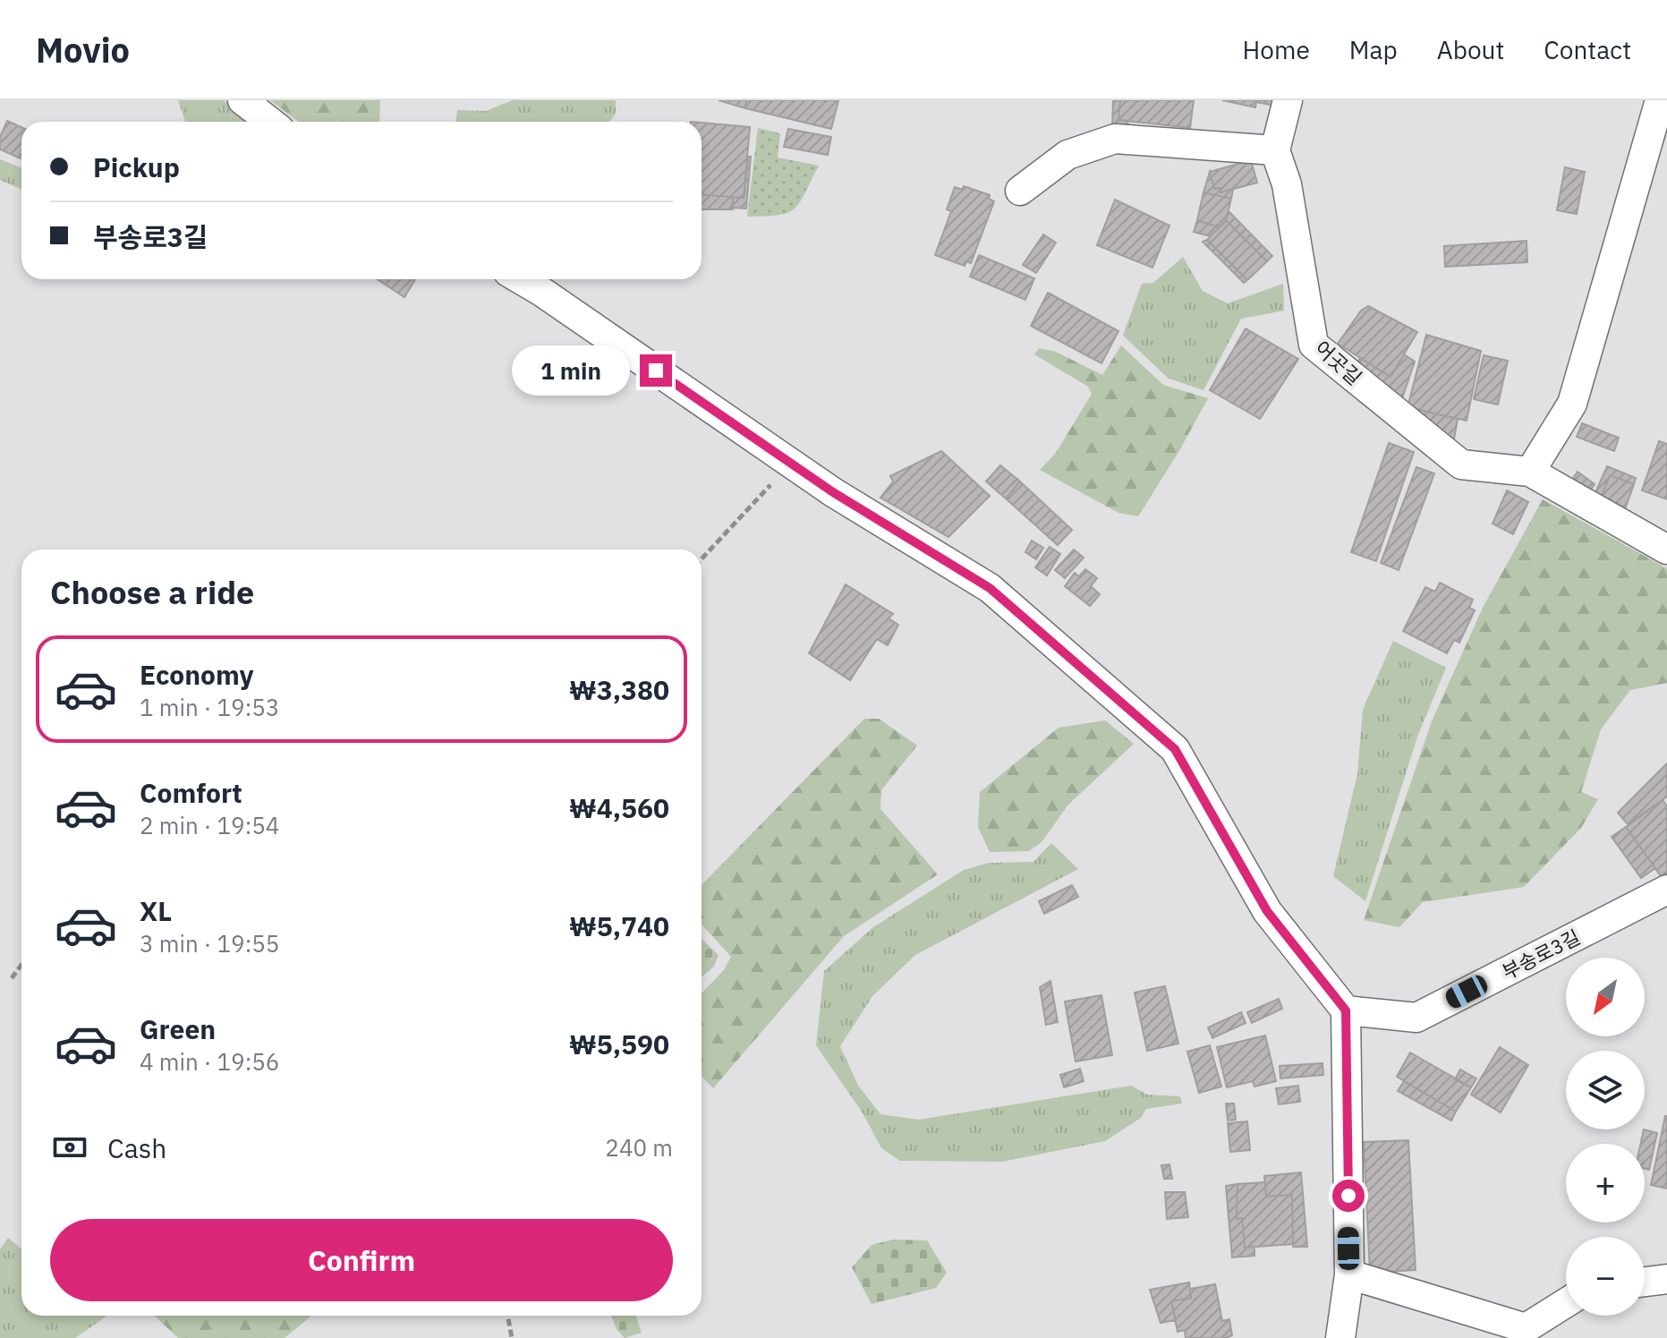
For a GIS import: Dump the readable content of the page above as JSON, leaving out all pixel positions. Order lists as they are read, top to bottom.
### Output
{
  "streets": {
    "street": ["어곳길", "부송로3길"]
  },
  "north": "bottom left",
  "page": {
    "header": "Movio",
    "nav": [
      "Home",
      "Map",
      "About",
      "Contact"
    ],
    "banner": ["Pickup", "부송로3길"],
    "bubble": "1 min",
    "heading": "Choose a ride",
    "list": [
      {
        "name": "Economy",
        "note": "1 min · 19:53",
        "value": "₩3,380"
      },
      {
        "name": "Comfort",
        "note": "2 min · 19:54",
        "value": "₩4,560"
      },
      {
        "name": "XL",
        "note": "3 min · 19:55",
        "value": "₩5,740"
      },
      {
        "name": "Green",
        "note": "4 min · 19:56",
        "value": "₩5,590"
      }
    ],
    "map_buttons": ["+", "−"],
    "pay": ["Cash", "240 m"],
    "buttons": "Confirm"
  }
}
